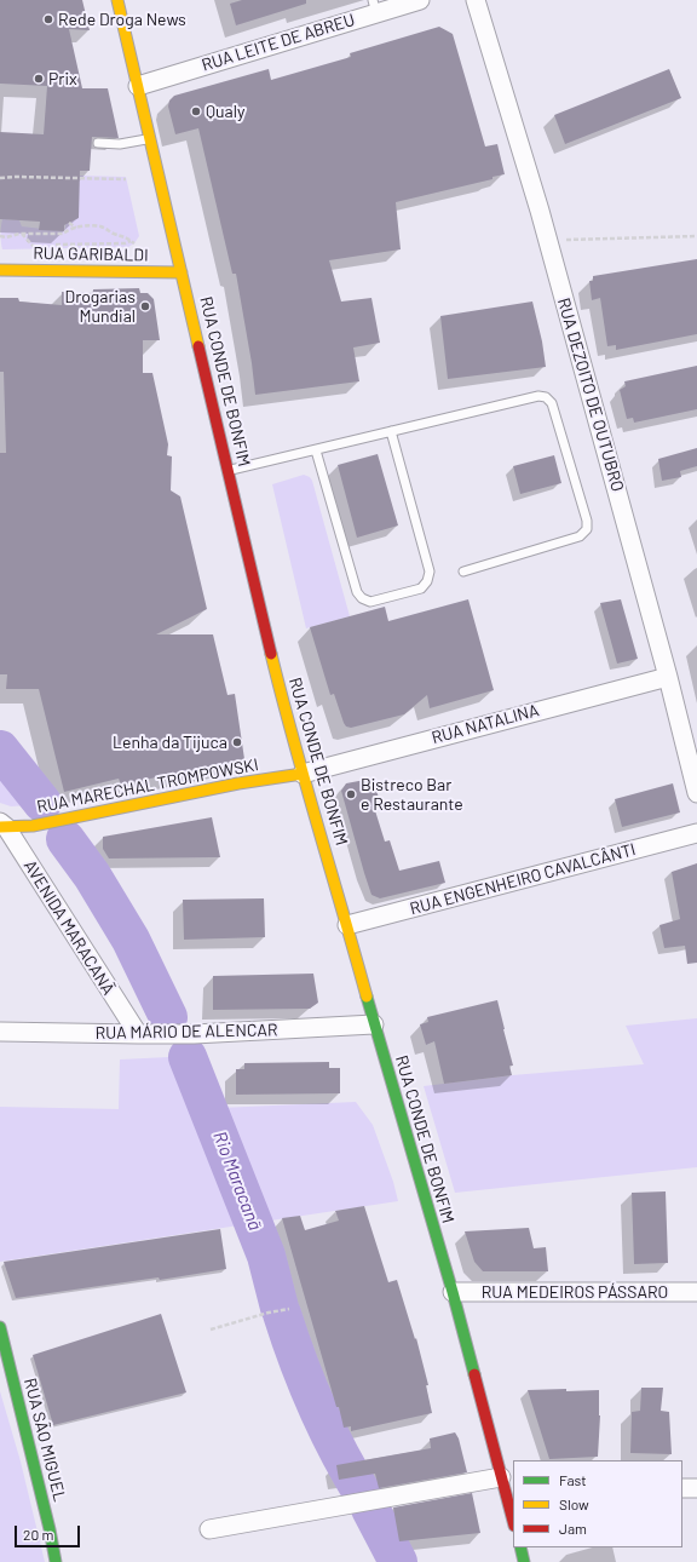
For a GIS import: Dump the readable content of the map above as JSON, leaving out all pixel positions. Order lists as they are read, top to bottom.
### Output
{
  "streets": {
    "main road": [
      "RUA GARIBALDI",
      "RUA CONDE DE BONFIM",
      "RUA MARECHAL TROMPOWSKI",
      "RUA SÃO MIGUEL"
    ],
    "street": [
      "RUA LEITE DE ABREU",
      "RUA DEZOITO DE OUTUBRO",
      "RUA NATALINA",
      "RUA ENGENHEIRO CAVALCÂNTI",
      "AVENIDA MARACANÃ",
      "RUA MÁRIO DE ALENCAR",
      "RUA MEDEIROS PÁSSARO"
    ]
  },
  "crossings": [
    ["RUA LEITE DE ABREU", "RUA CONDE DE BONFIM"],
    ["RUA GARIBALDI", "RUA CONDE DE BONFIM"],
    ["RUA CONDE DE BONFIM", "RUA NATALINA"],
    ["RUA CONDE DE BONFIM", "RUA MARECHAL TROMPOWSKI"],
    ["RUA CONDE DE BONFIM", "RUA ENGENHEIRO CAVALCÂNTI"],
    ["RUA CONDE DE BONFIM", "RUA MÁRIO DE ALENCAR"],
    ["RUA CONDE DE BONFIM", "RUA MEDEIROS PÁSSARO"],
    ["RUA DEZOITO DE OUTUBRO", "RUA NATALINA"],
    ["RUA NATALINA", "RUA MARECHAL TROMPOWSKI"],
    ["RUA MARECHAL TROMPOWSKI", "AVENIDA MARACANÃ"],
    ["AVENIDA MARACANÃ", "RUA MÁRIO DE ALENCAR"]
  ],
  "water": ["Rio Maracanã"],
  "places": [
    "Rede Droga News",
    "Prix",
    "Qualy",
    "Drogarias Mundial",
    "Lenha da Tijuca",
    "Bistreco Bar e Restaurante"
  ],
  "legend": ["Fast", "Slow", "Jam"],
  "scale_bar": "20 m"
}
